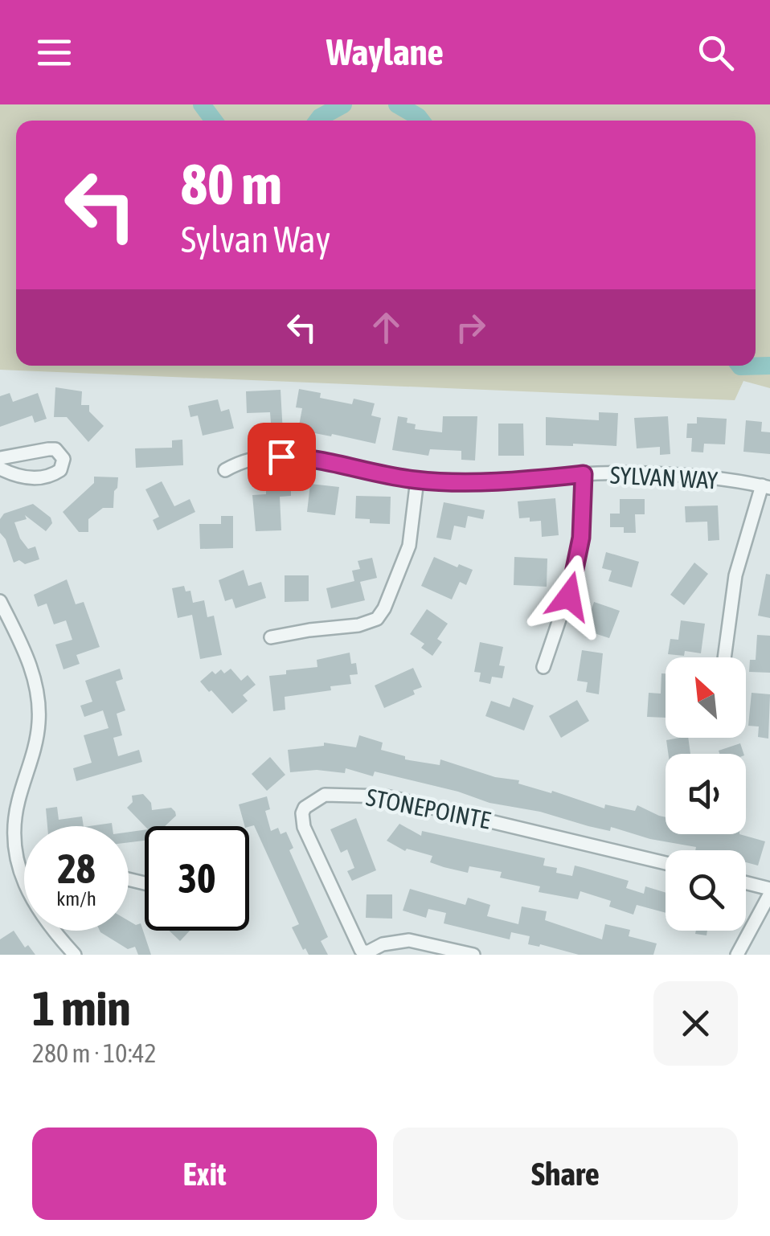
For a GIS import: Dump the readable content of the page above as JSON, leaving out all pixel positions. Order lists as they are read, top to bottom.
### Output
{
  "streets": {
    "street": ["SYLVAN WAY", "STONEPOINTE"]
  },
  "north": "top left",
  "page": {
    "header": "Waylane",
    "turn": ["80 m", "Sylvan Way"],
    "speed": "28 km/h",
    "limit": "30",
    "heading": ["1 min", "280 m · 10:42"],
    "buttons": ["Exit", "Share"]
  }
}
